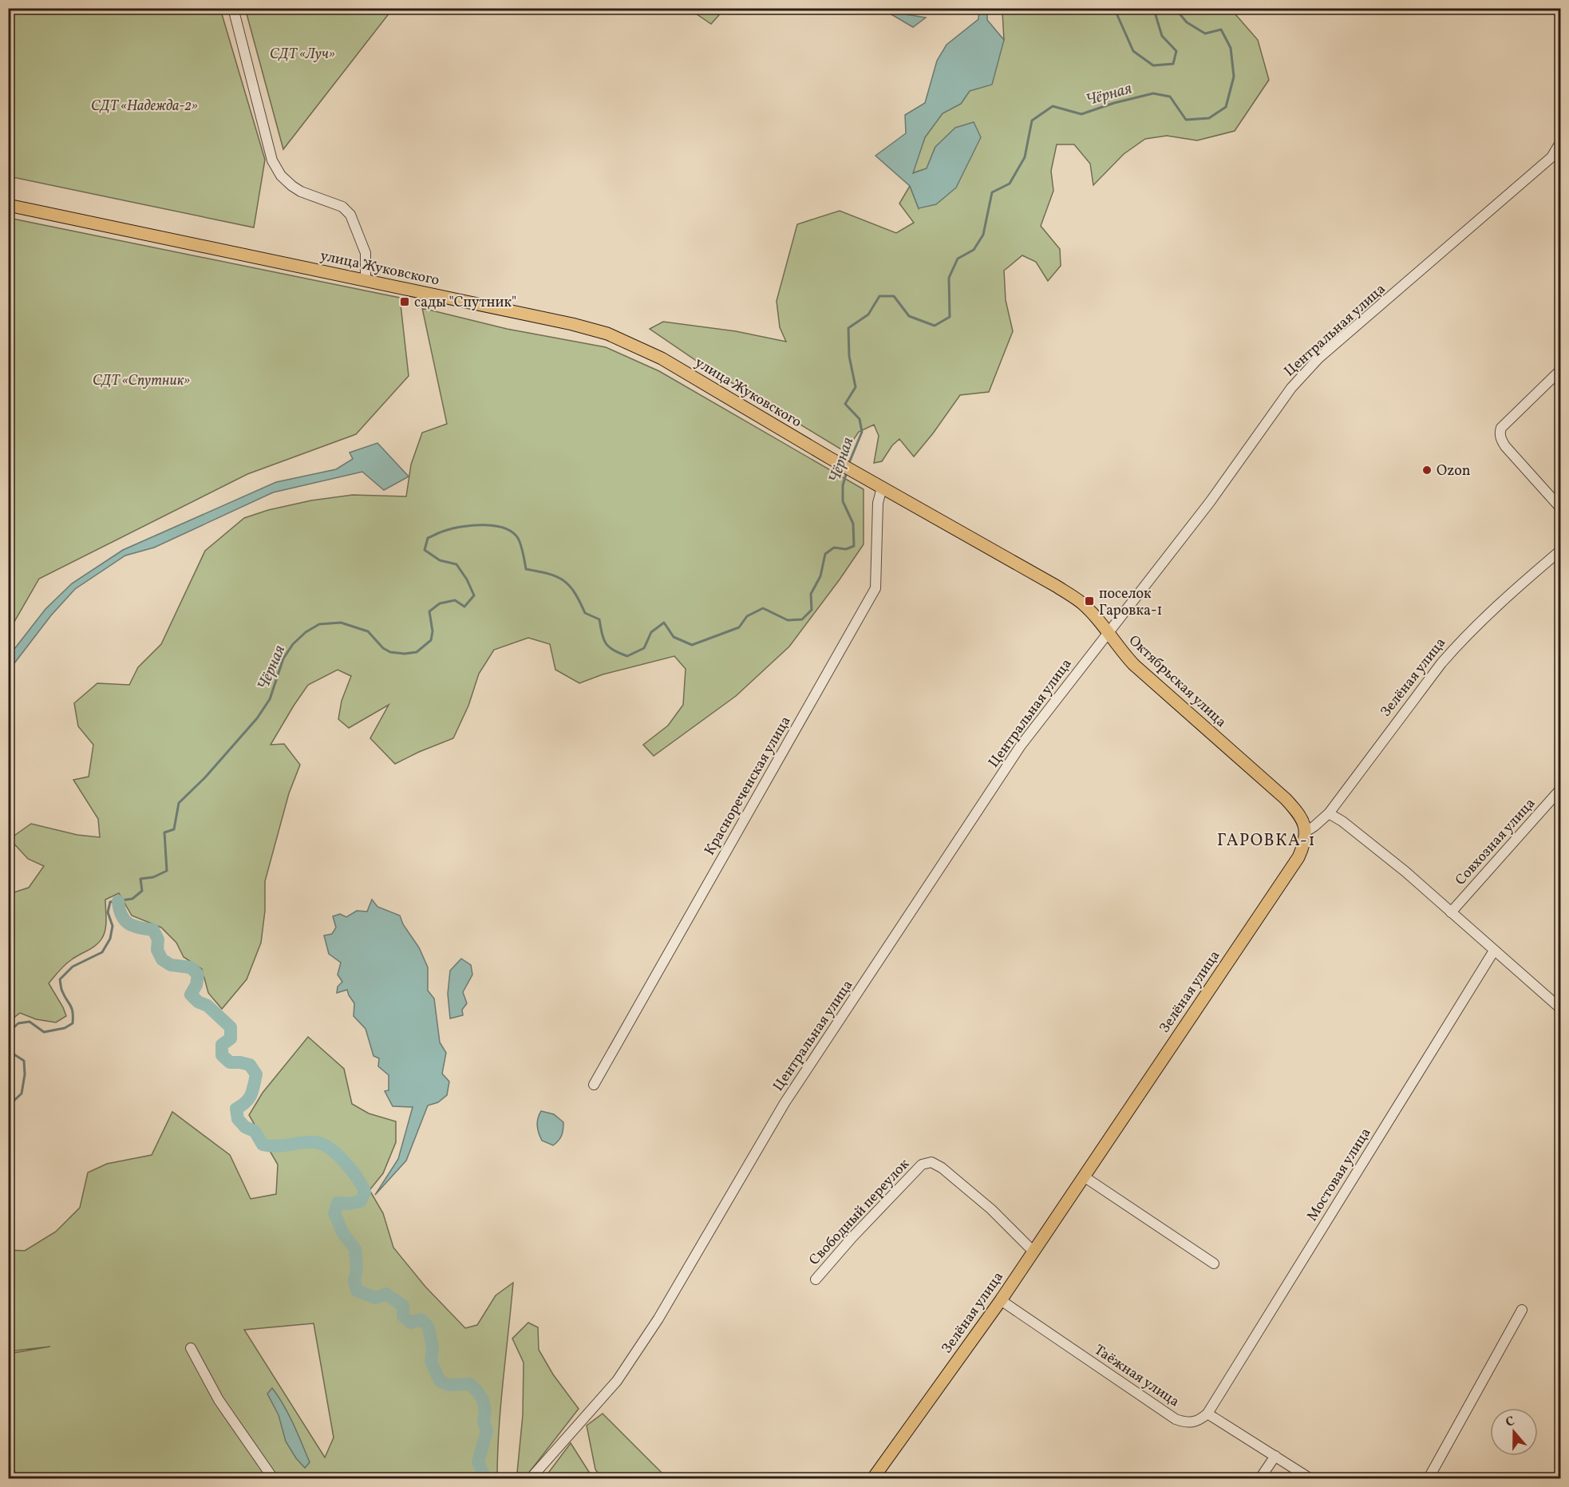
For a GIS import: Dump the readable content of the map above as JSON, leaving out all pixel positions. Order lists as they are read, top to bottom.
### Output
{
  "streets": {
    "main road": ["улица Жуковского", "Зелёная улица", "Октябрьская улица"],
    "street": [
      "Центральная улица",
      "Краснореченская улица",
      "Совхозная улица",
      "Мостовая улица",
      "Свободный переулок",
      "Таёжная улица"
    ]
  },
  "crossings": [
    ["улица Жуковского", "Октябрьская улица"],
    ["Центральная улица", "Октябрьская улица"],
    ["Зелёная улица", "Октябрьская улица"],
    ["Зелёная улица", "Свободный переулок"],
    ["Зелёная улица", "Таёжная улица"],
    ["Октябрьская улица", "Краснореченская улица"],
    ["Мостовая улица", "Таёжная улица"]
  ],
  "districts": ["ГАРОВКА-1"],
  "water": ["Чёрная"],
  "parks": ["СДТ «Луч»", "СДТ «Надежда-2»", "СДТ «Спутник»"],
  "places": {
    "transit": ["сады \"Спутник\"", "поселок Гаровка-1"],
    "other": ["Ozon"]
  },
  "north": "top"
}
